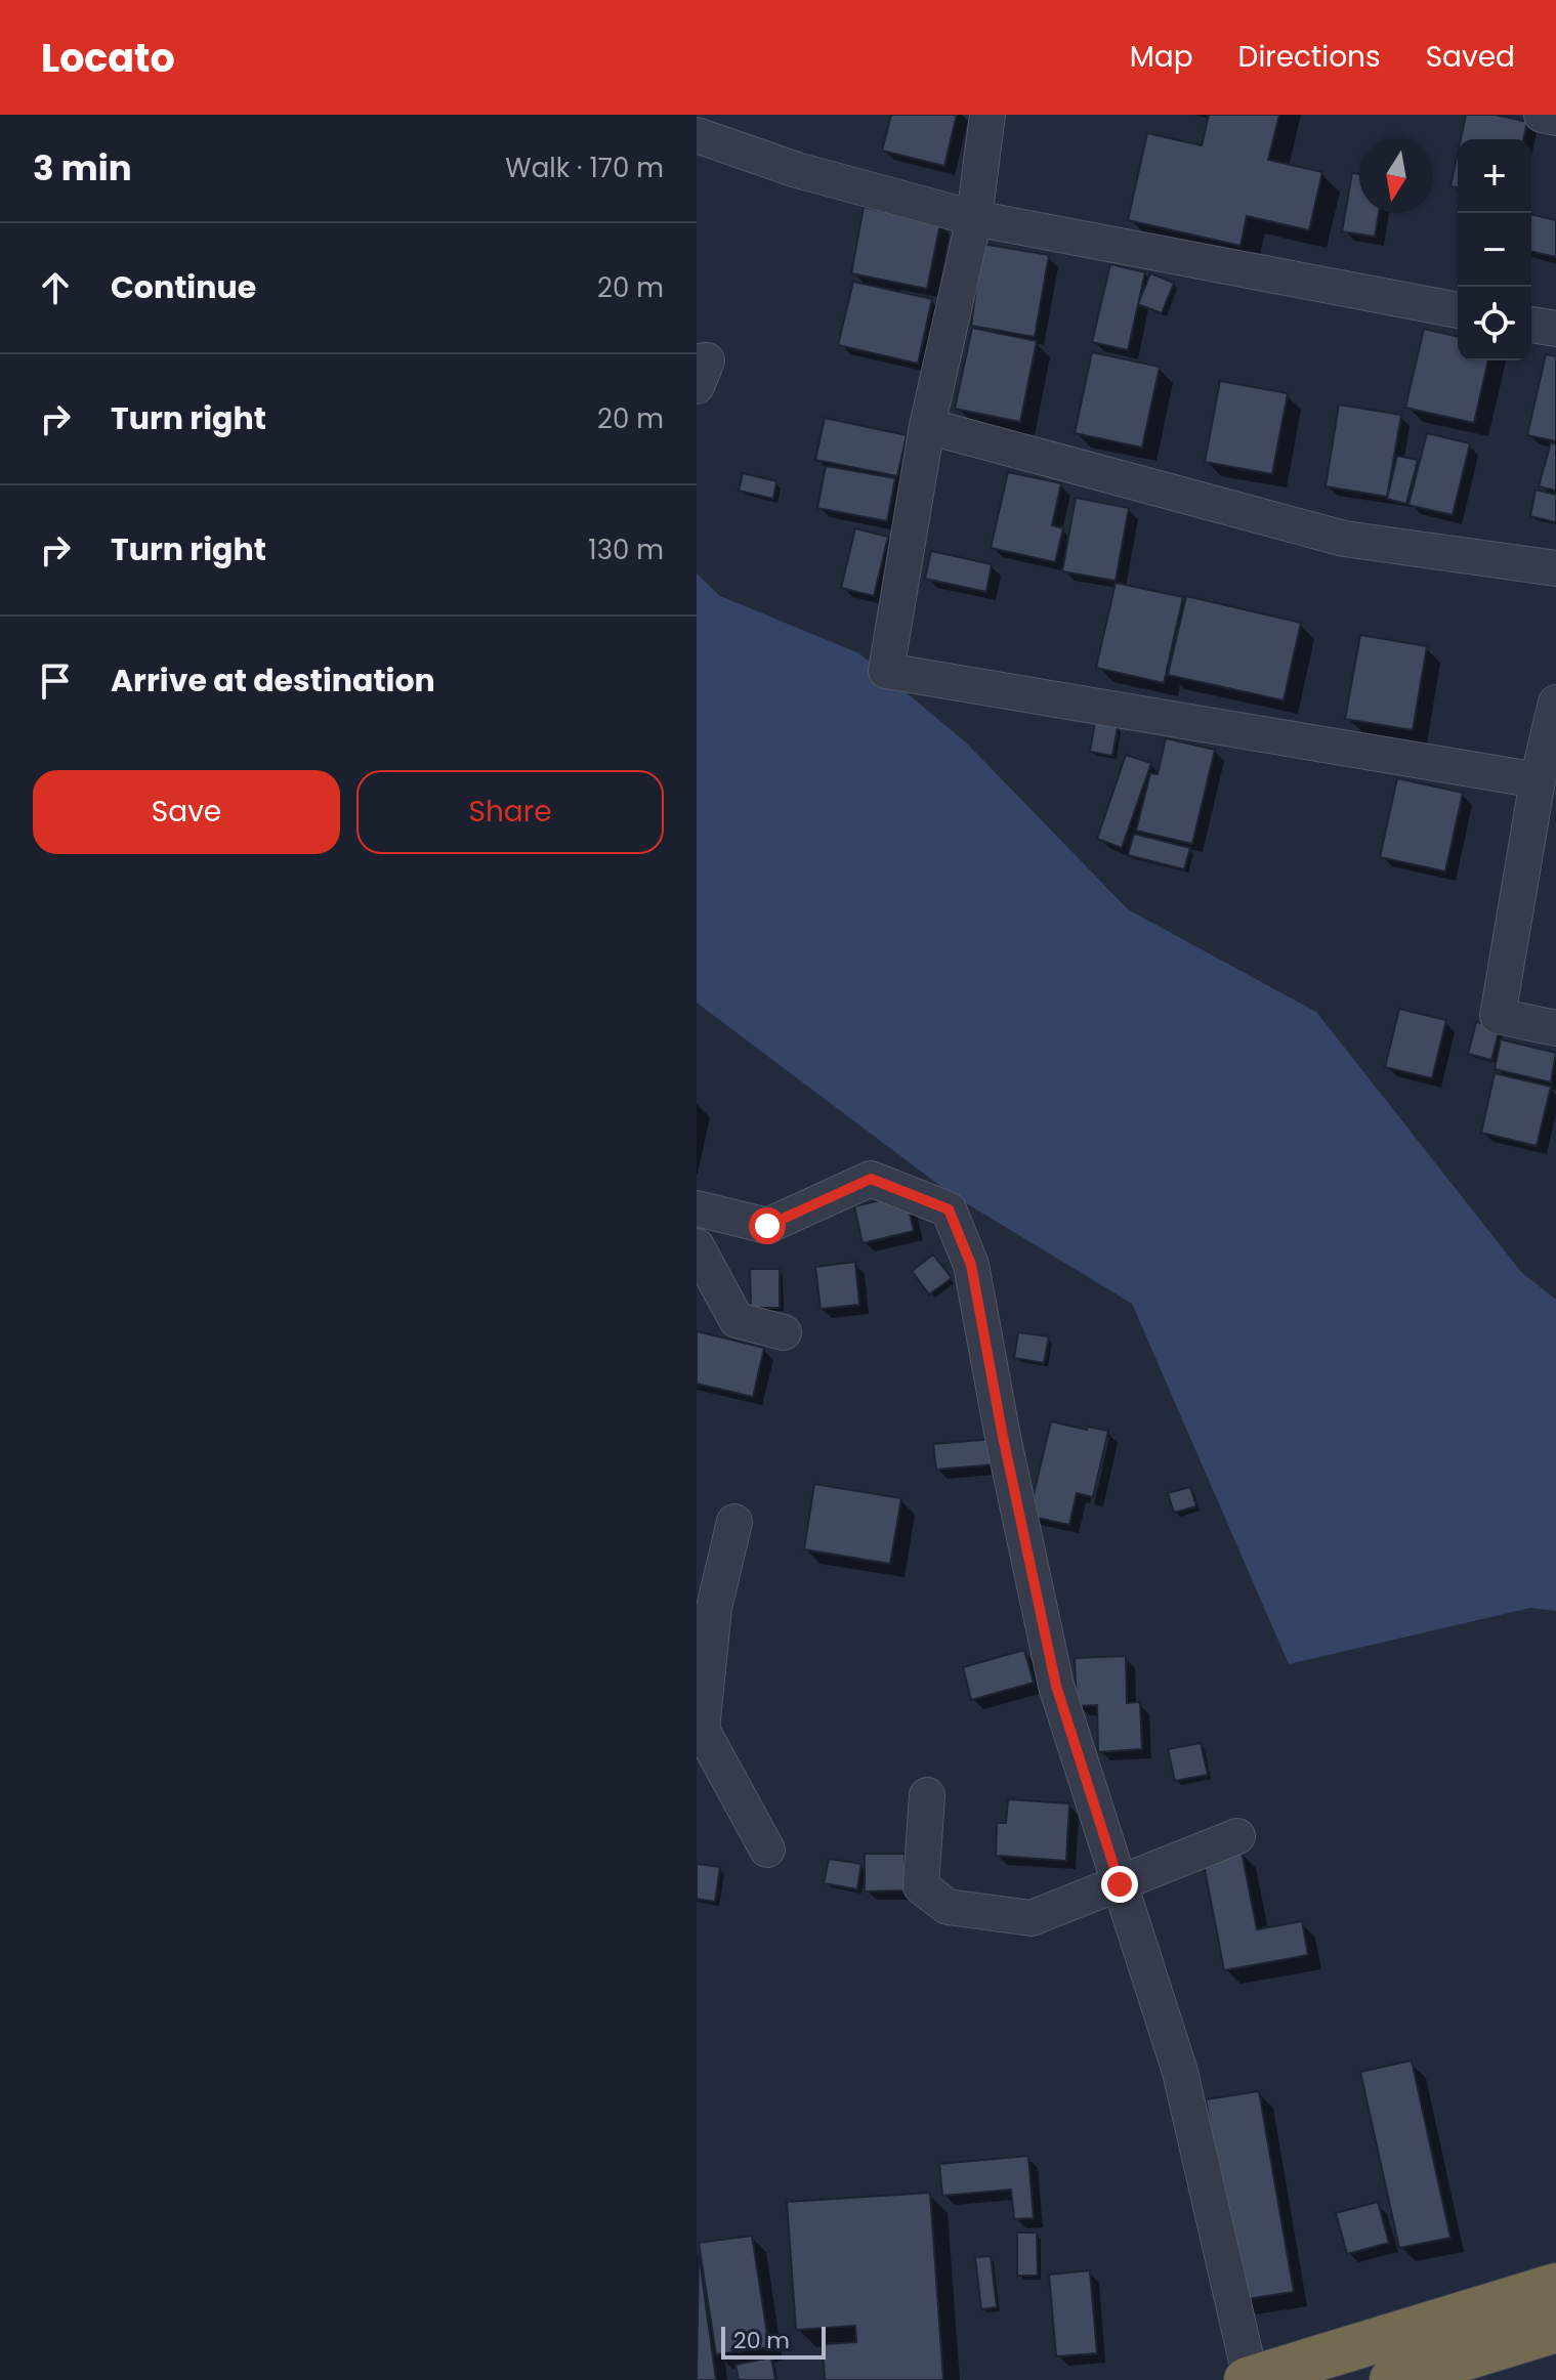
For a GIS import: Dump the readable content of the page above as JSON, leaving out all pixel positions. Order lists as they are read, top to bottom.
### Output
{
  "scale_bar": "20 m",
  "north": "bottom",
  "page": {
    "header": "Locato",
    "nav": ["Map", "Directions", "Saved"],
    "heading": ["3 min", "Walk · 170 m"],
    "map_buttons": ["+", "−"],
    "list": [
      ["Continue", "20 m"],
      ["Turn right", "20 m"],
      ["Turn right", "130 m"],
      "Arrive at destination"
    ],
    "buttons": ["Save", "Share"],
    "scale": "20 m"
  }
}
